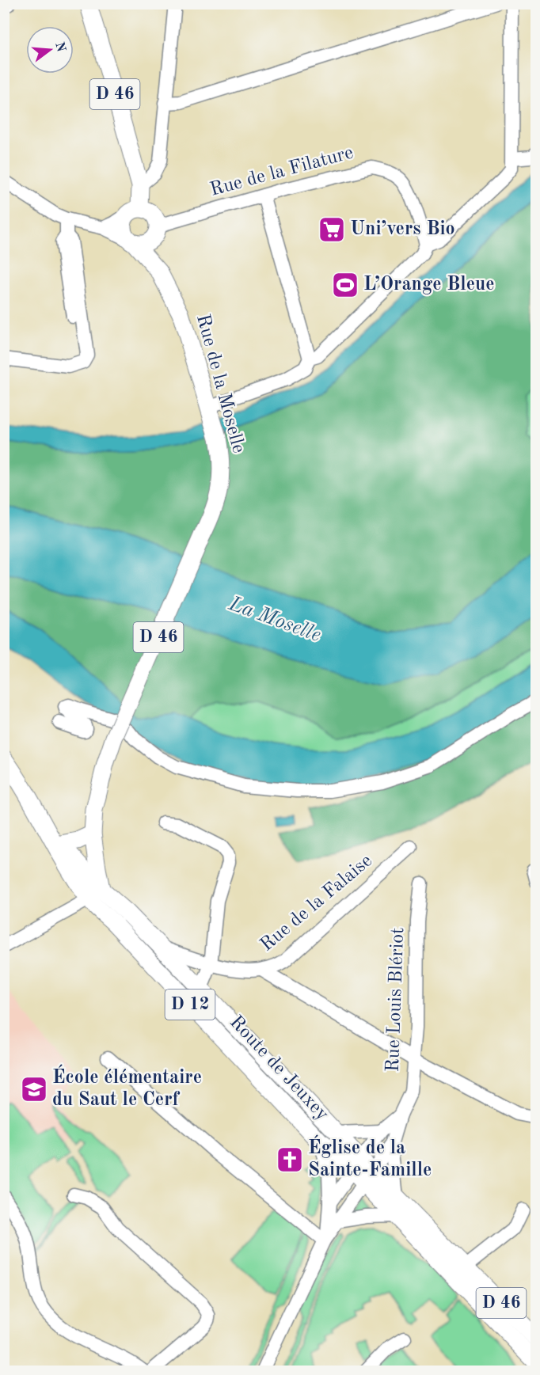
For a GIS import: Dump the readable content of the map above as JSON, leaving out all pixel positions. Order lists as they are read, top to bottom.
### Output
{
  "streets": {
    "main road": [
      "D 46",
      "Rue de la Moselle",
      "D 12",
      "Route de Jeuxey"
    ],
    "street": ["Rue de la Filature", "Rue de la Falaise", "Rue Louis Blériot"]
  },
  "crossings": [
    ["D 46", "Rue de la Filature"],
    ["D 46", "Rue de la Moselle"],
    ["D 46", "D 12"],
    ["D 46", "Route de Jeuxey"],
    ["Rue de la Filature", "Rue de la Moselle"],
    ["Rue de la Falaise", "Route de Jeuxey"],
    ["Rue Louis Blériot", "Route de Jeuxey"],
    ["D 12", "Route de Jeuxey"]
  ],
  "water": ["La Moselle"],
  "places": {
    "supermarket": ["Uni’vers Bio"],
    "sports": ["L’Orange Bleue"],
    "school or university": ["École élémentaire du Saut le Cerf"],
    "church": ["Église de la Sainte-Famille"]
  },
  "north": "right"
}
